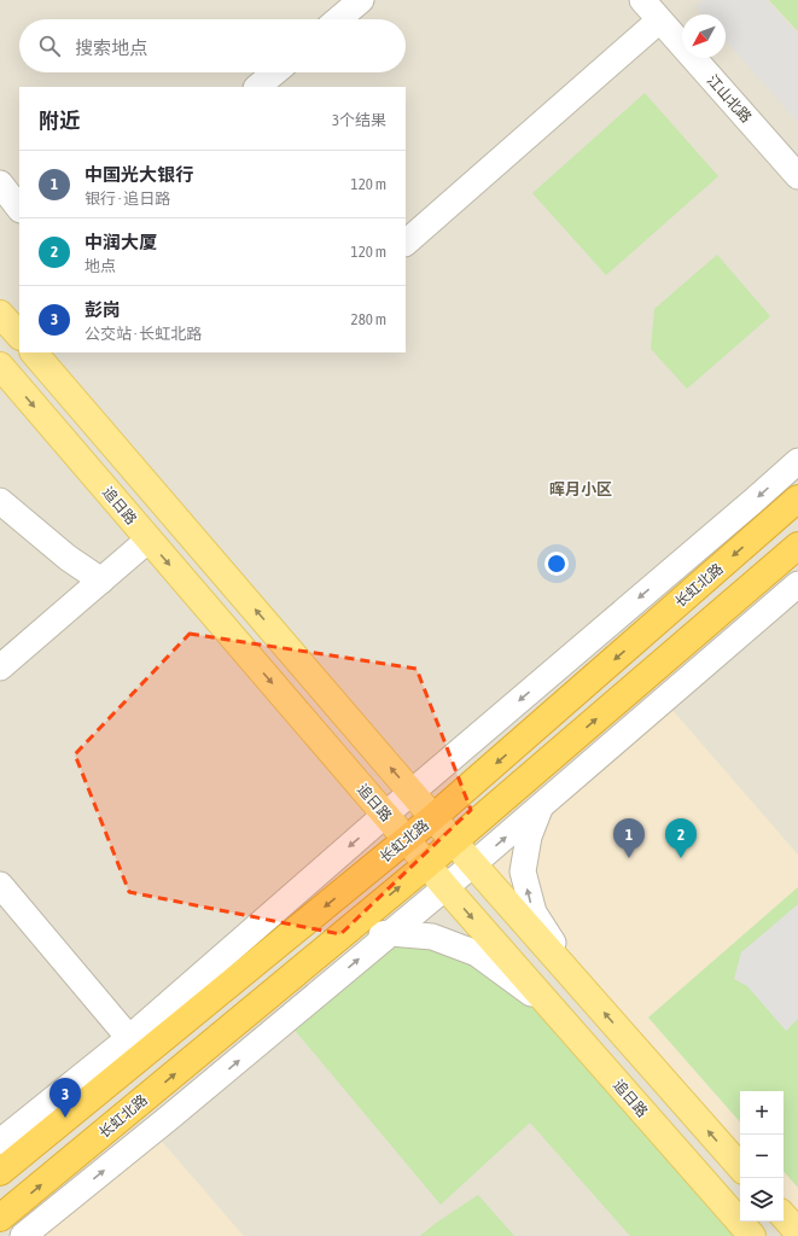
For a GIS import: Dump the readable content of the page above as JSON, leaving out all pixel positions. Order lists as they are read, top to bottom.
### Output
{
  "streets": {
    "highway": ["长虹北路"],
    "main road": ["追日路"],
    "street": ["江山北路"]
  },
  "crossings": [
    ["追日路", "长虹北路"]
  ],
  "districts": ["晖月小区"],
  "north": "bottom left",
  "page": {
    "search": "搜索地点",
    "heading": ["附近", "3个结果"],
    "list": [
      {
        "mark": "1",
        "name": "中国光大银行",
        "note": "银行 · 追日路",
        "value": "120 m"
      },
      {
        "mark": "2",
        "name": "中润大厦",
        "note": "地点",
        "value": "120 m"
      },
      {
        "mark": "3",
        "name": "彭岗",
        "note": "公交站 · 长虹北路",
        "value": "280 m"
      }
    ],
    "pins": ["1", "2", "3"],
    "map_buttons": ["+", "−"]
  }
}
